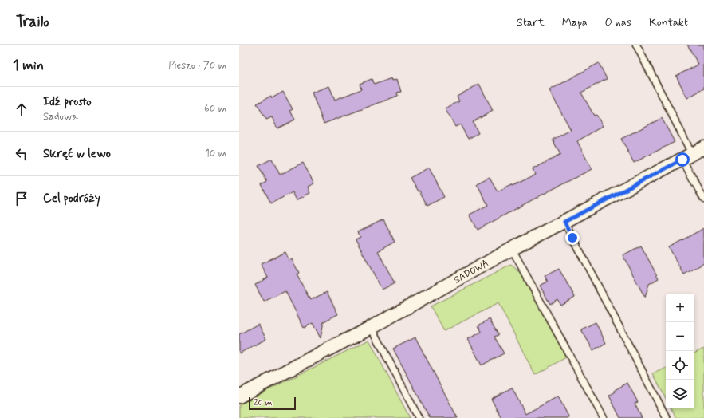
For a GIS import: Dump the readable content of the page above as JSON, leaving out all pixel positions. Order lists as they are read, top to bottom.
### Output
{
  "streets": {
    "street": ["SADOWA"]
  },
  "scale_bar": "20 m",
  "page": {
    "header": "Trailo",
    "nav": [
      "Start",
      "Mapa",
      "O nas",
      "Kontakt"
    ],
    "heading": ["1 min", "Pieszo · 70 m"],
    "list": [
      ["Idź prosto", "Sadowa", "60 m"],
      ["Skręć w lewo", "10 m"],
      "Cel podróży"
    ],
    "map_buttons": ["+", "−"],
    "scale": "20 m"
  }
}
